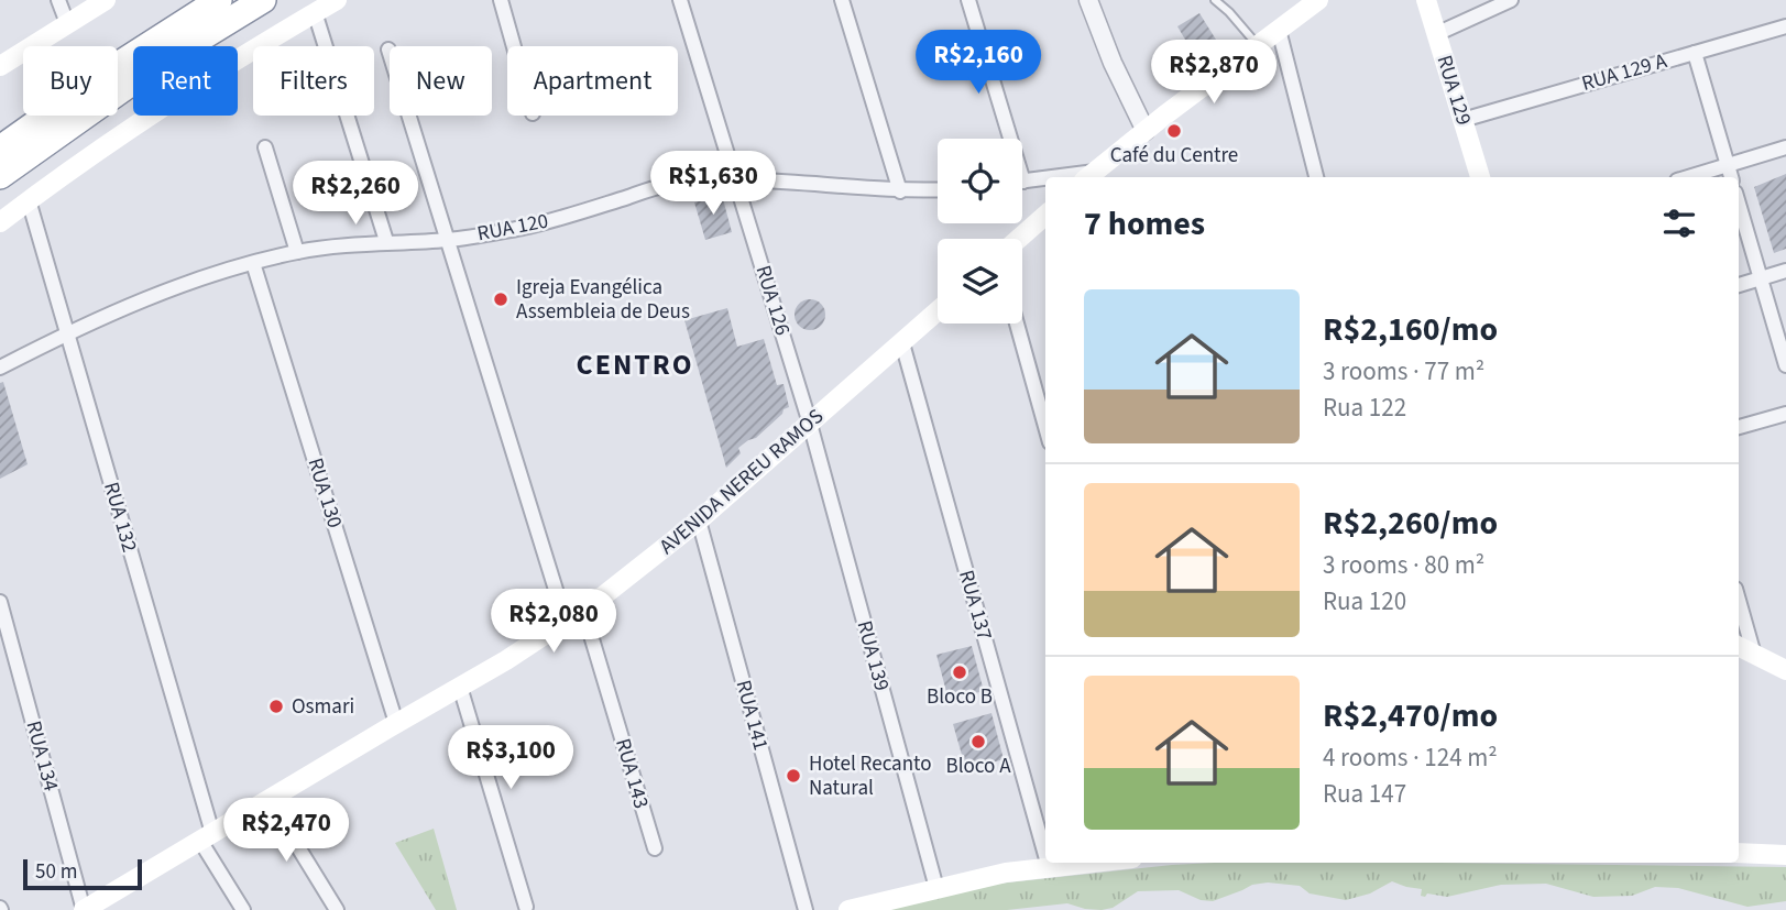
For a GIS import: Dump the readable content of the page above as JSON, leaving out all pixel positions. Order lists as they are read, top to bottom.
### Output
{
  "streets": {
    "main road": ["RUA 129", "AVENIDA NEREU RAMOS"],
    "street": [
      "RUA 129 A",
      "RUA 120",
      "RUA 126",
      "RUA 130",
      "RUA 132",
      "RUA 137",
      "RUA 139",
      "RUA 141",
      "RUA 134",
      "RUA 143"
    ]
  },
  "crossings": [
    ["RUA 129 A", "RUA 129"],
    ["RUA 120", "RUA 126"],
    ["RUA 120", "RUA 130"],
    ["RUA 120", "RUA 132"],
    ["RUA 126", "AVENIDA NEREU RAMOS"],
    ["RUA 126", "RUA 139"],
    ["AVENIDA NEREU RAMOS", "RUA 130"],
    ["AVENIDA NEREU RAMOS", "RUA 132"],
    ["AVENIDA NEREU RAMOS", "RUA 137"],
    ["AVENIDA NEREU RAMOS", "RUA 139"],
    ["AVENIDA NEREU RAMOS", "RUA 141"],
    ["AVENIDA NEREU RAMOS", "RUA 134"],
    ["AVENIDA NEREU RAMOS", "RUA 143"]
  ],
  "districts": ["CENTRO"],
  "places": [
    "Café du Centre",
    "Igreja Evangélica Assembleia de Deus",
    "Bloco B",
    "Osmari",
    "Bloco A",
    "Hotel Recanto Natural"
  ],
  "scale_bar": "50 m",
  "page": {
    "price": [
      "R$2,160",
      "R$2,870",
      "R$1,630",
      "R$2,260",
      "R$2,080",
      "R$3,100",
      "R$2,470"
    ],
    "chip": [
      "Buy",
      "Rent",
      "Filters",
      "New",
      "Apartment"
    ],
    "heading": "7 homes",
    "list": [
      {
        "name": "R$2,160/mo",
        "note": "3 rooms · 77 m² · Rua 122"
      },
      {
        "name": "R$2,260/mo",
        "note": "3 rooms · 80 m² · Rua 120"
      },
      {
        "name": "R$2,470/mo",
        "note": "4 rooms · 124 m² · Rua 147"
      }
    ],
    "scale": "50 m"
  }
}
